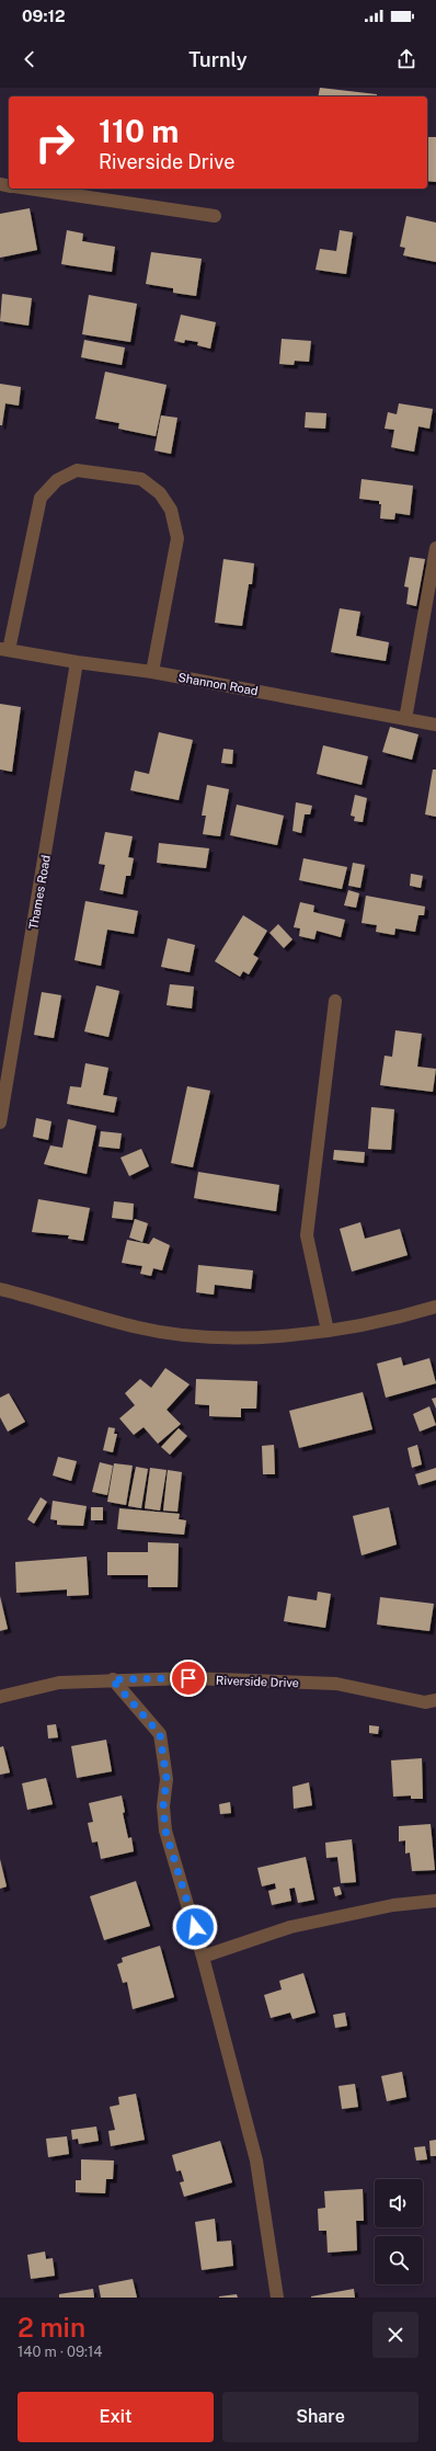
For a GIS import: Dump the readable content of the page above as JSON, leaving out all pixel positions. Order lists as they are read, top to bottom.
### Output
{
  "streets": {
    "street": ["Shannon Road", "Thames Road", "Riverside Drive"]
  },
  "crossings": [
    ["Shannon Road", "Thames Road"]
  ],
  "page": {
    "status": "09:12",
    "header": "Turnly",
    "turn": ["110 m", "Riverside Drive"],
    "heading": ["2 min", "140 m · 09:14"],
    "buttons": ["Exit", "Share"]
  }
}
